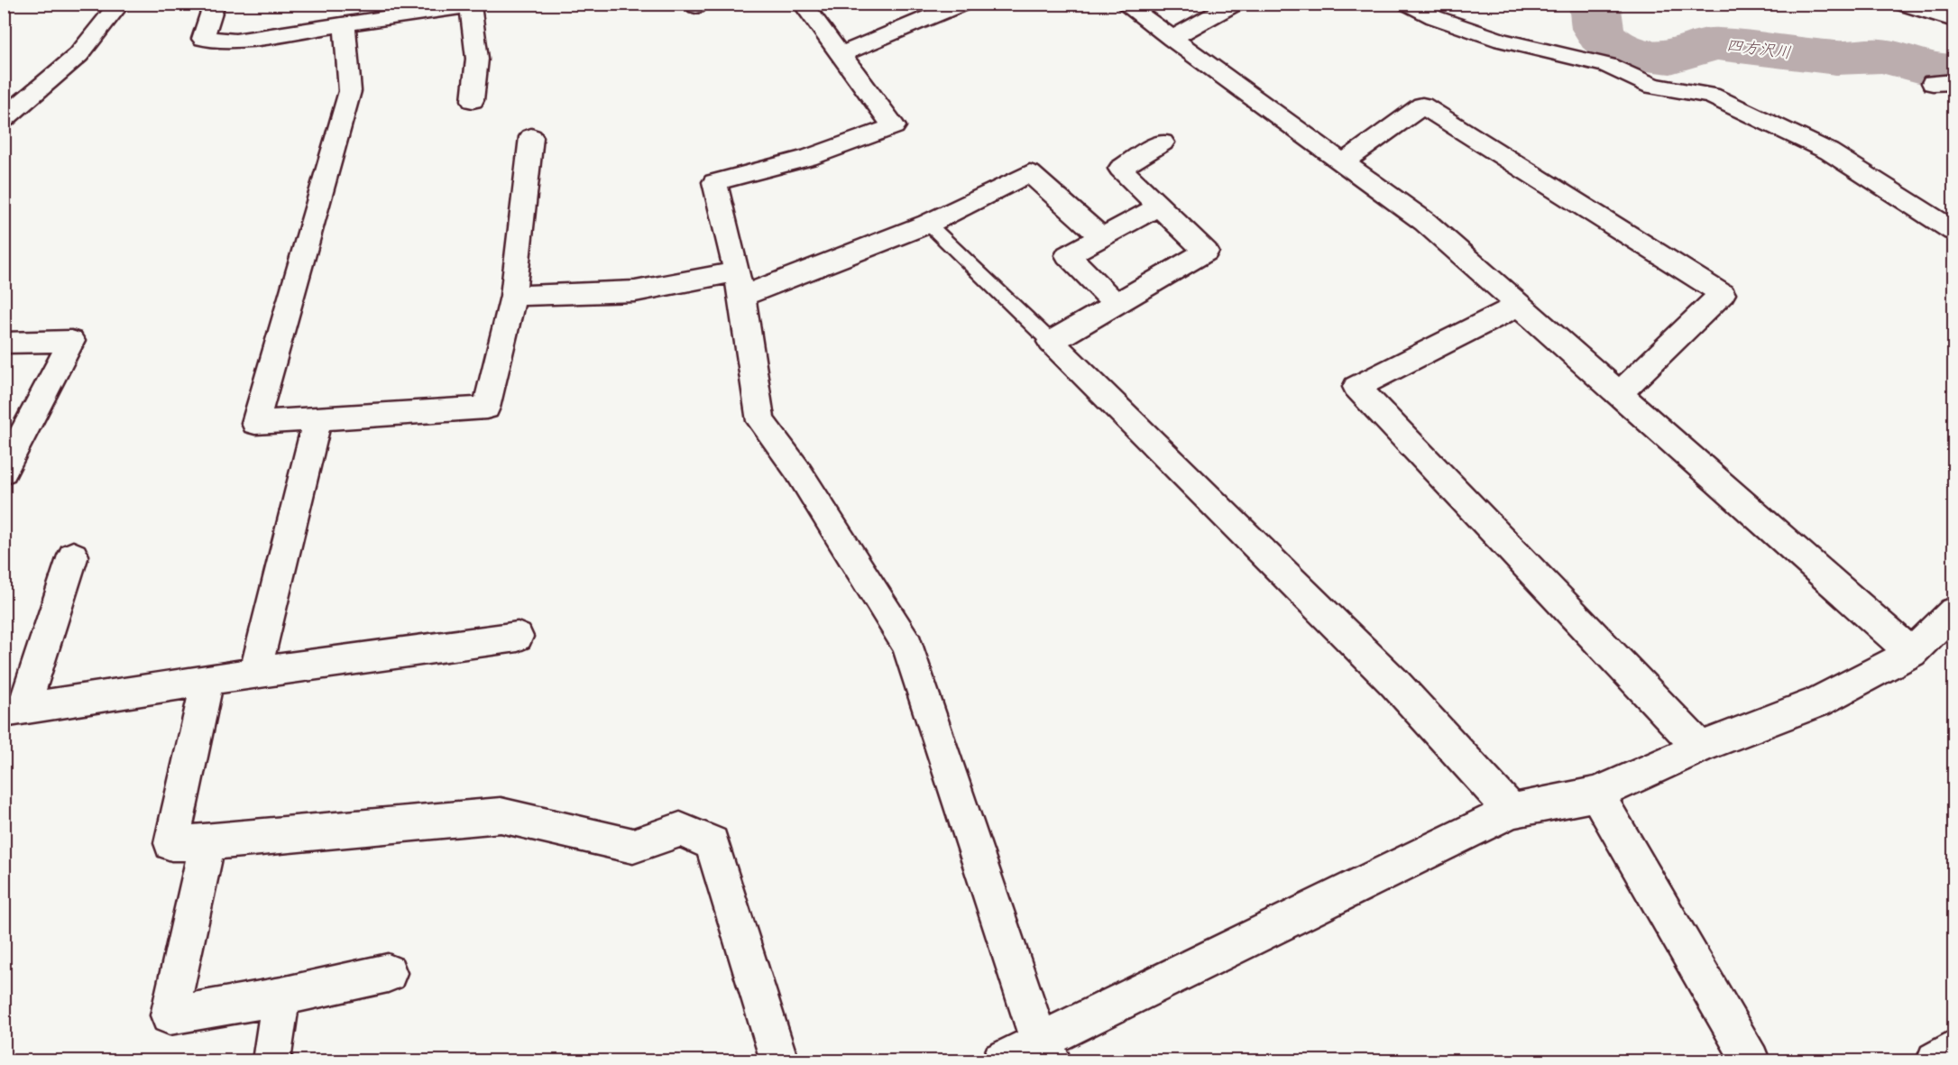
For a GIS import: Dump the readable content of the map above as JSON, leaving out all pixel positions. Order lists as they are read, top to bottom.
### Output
{
  "water": ["四方沢川"]
}
